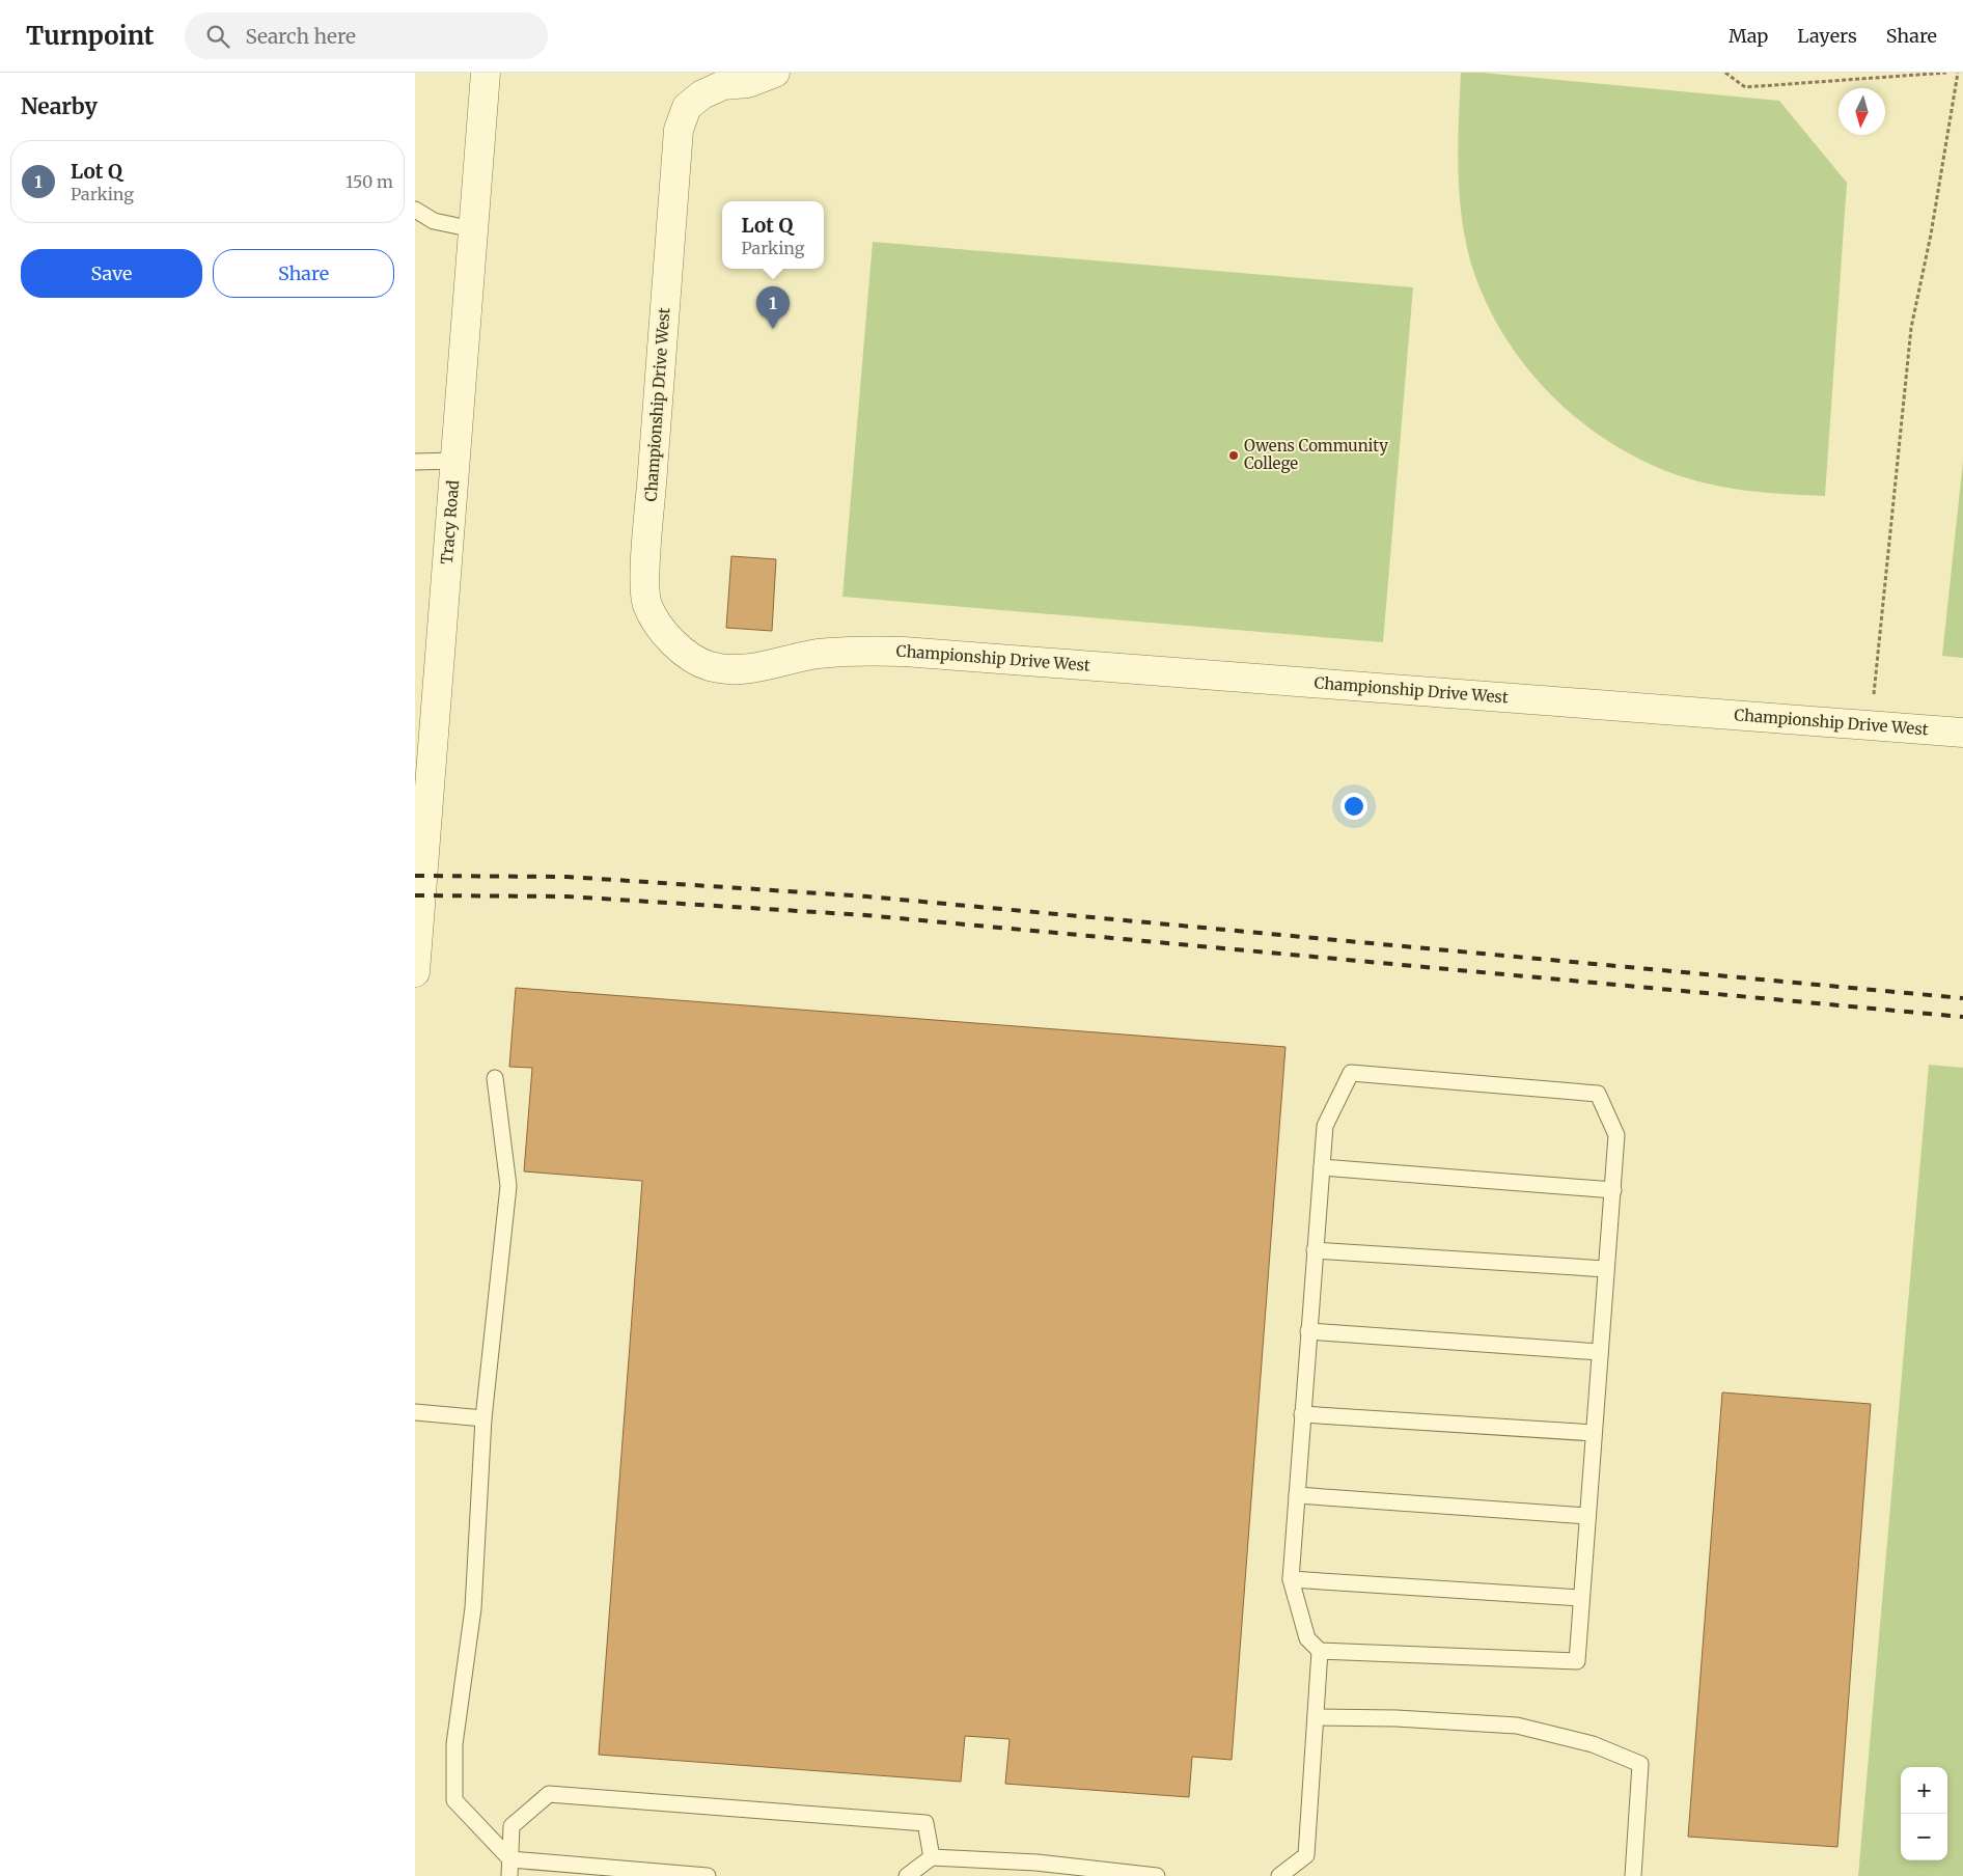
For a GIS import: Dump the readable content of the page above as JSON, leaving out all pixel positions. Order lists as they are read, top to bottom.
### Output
{
  "streets": {
    "street": ["Championship Drive West", "Tracy Road"]
  },
  "places": ["Owens Community College"],
  "north": "bottom",
  "page": {
    "header": "Turnpoint",
    "search": "Search here",
    "nav": ["Map", "Layers", "Share"],
    "heading": "Nearby",
    "list": [
      {
        "mark": "1",
        "name": "Lot Q",
        "note": "Parking",
        "value": "150 m"
      }
    ],
    "popup": ["Lot Q", "Parking"],
    "buttons": ["Save", "Share"],
    "pins": "1",
    "map_buttons": ["+", "−"]
  }
}
